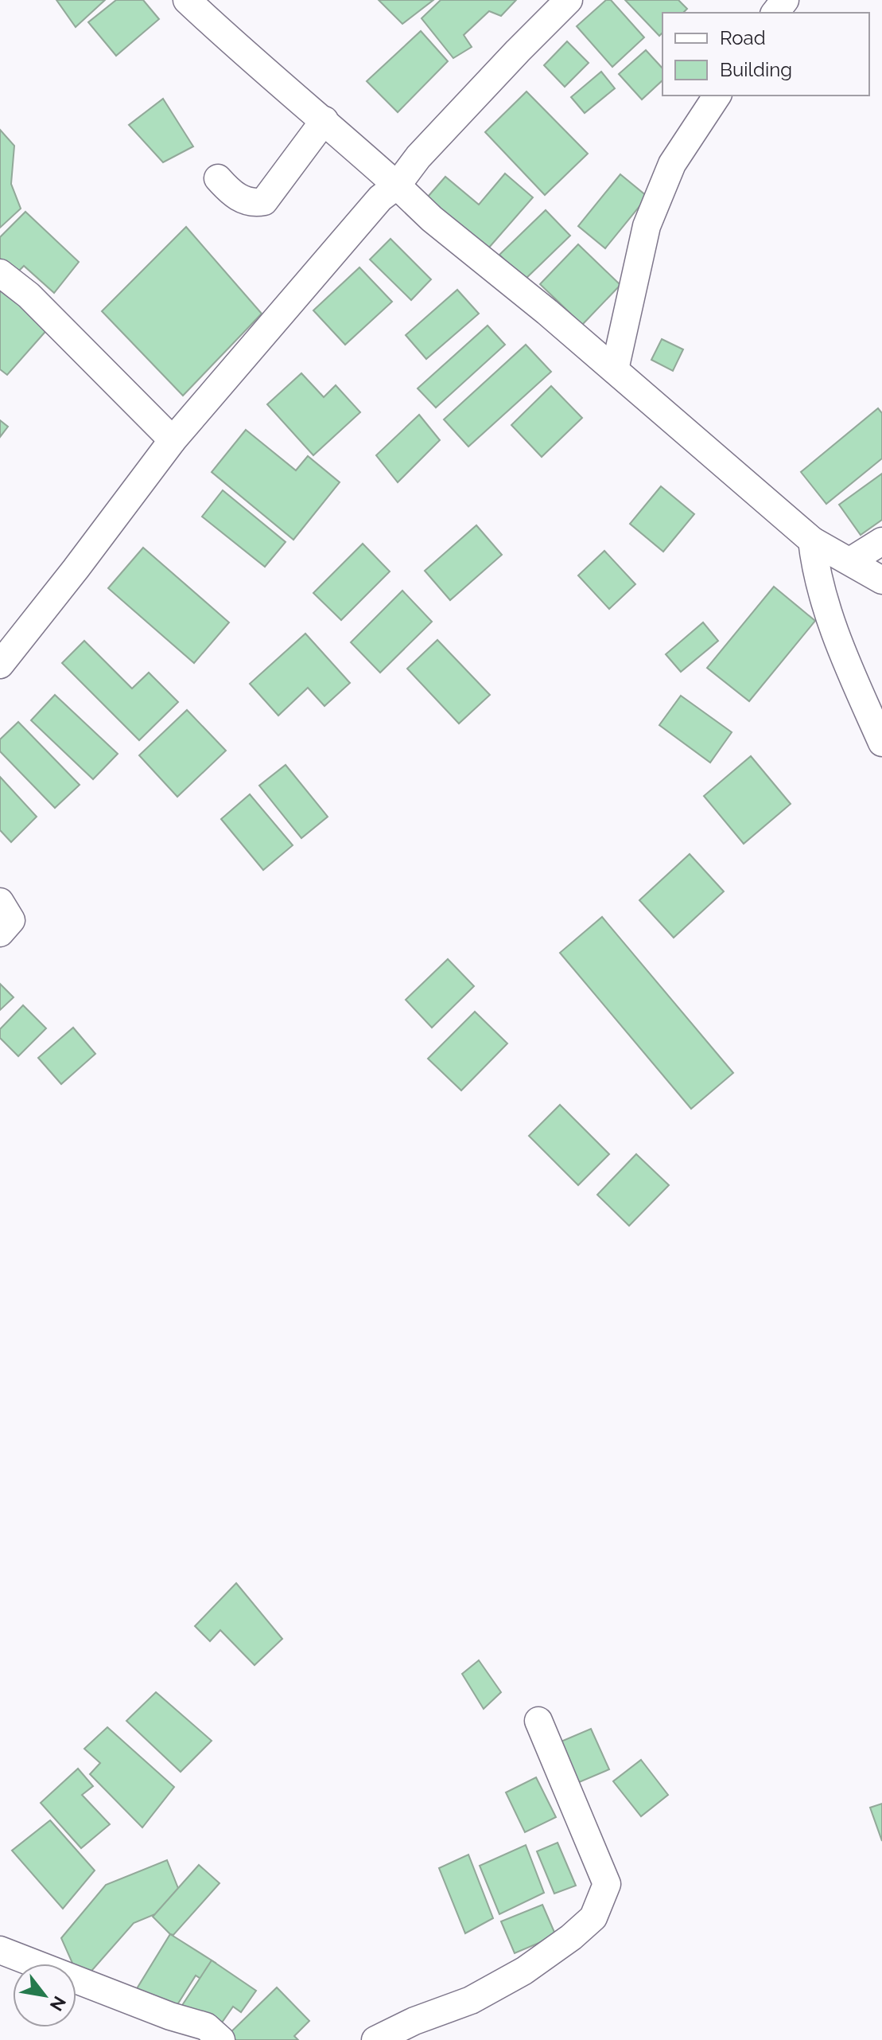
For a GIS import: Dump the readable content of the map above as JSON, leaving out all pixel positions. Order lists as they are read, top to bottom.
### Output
{
  "legend": ["Road", "Building"],
  "north": "bottom right"
}
